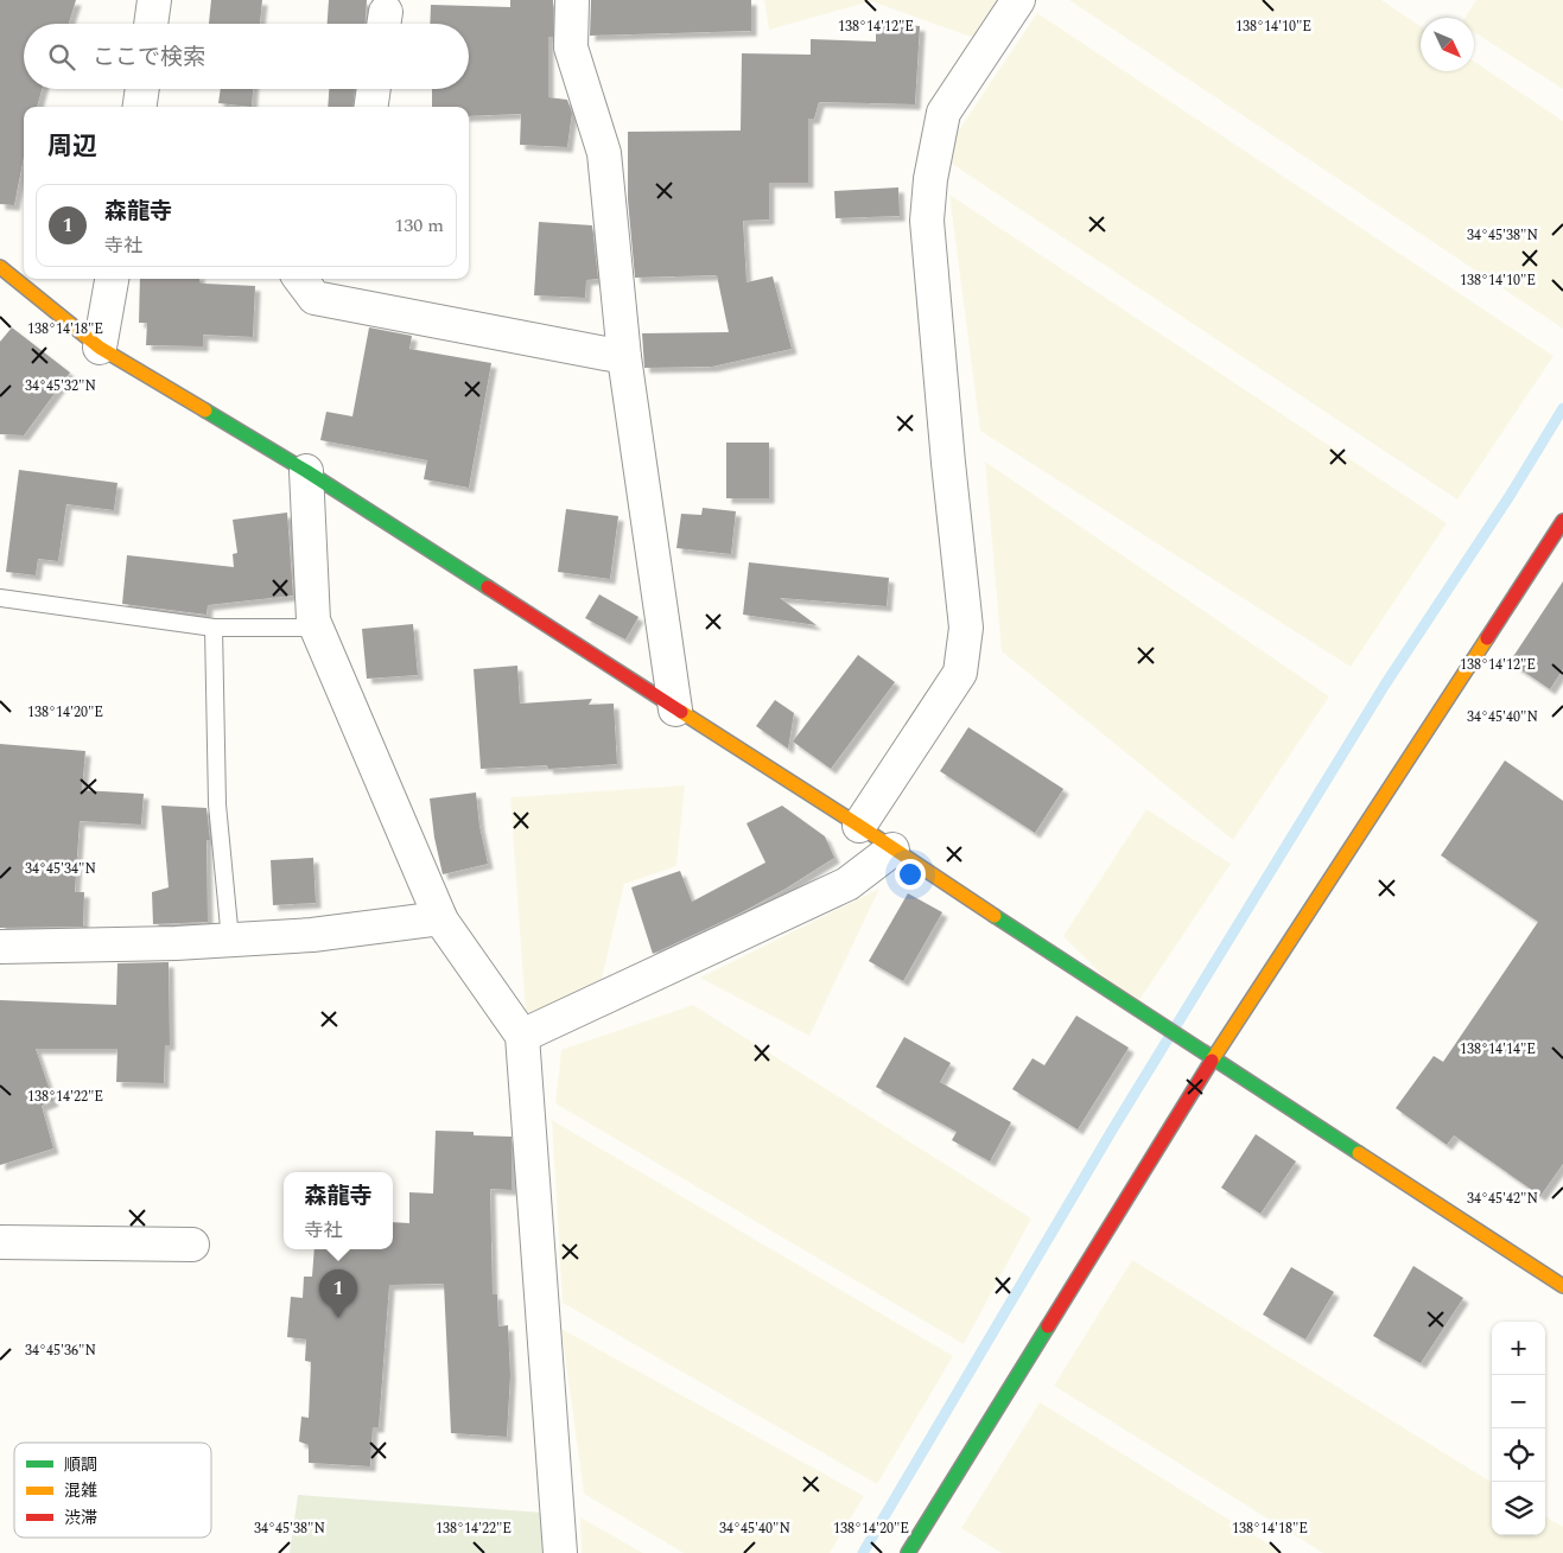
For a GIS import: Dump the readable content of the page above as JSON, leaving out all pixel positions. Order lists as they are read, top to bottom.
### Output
{
  "legend": ["順調", "混雑", "渋滞"],
  "north": "bottom right",
  "page": {
    "search": "ここで検索",
    "heading": "周辺",
    "list": [
      {
        "mark": "1",
        "name": "森龍寺",
        "note": "寺社",
        "value": "130 m"
      }
    ],
    "popup": ["森龍寺", "寺社"],
    "pins": "1",
    "map_buttons": ["+", "−"]
  },
  "coordinates": [
    "138°14'10\"E",
    "138°14'12\"E",
    "34°45'38\"N",
    "138°14'18\"E",
    "34°45'32\"N",
    "138°14'20\"E",
    "34°45'40\"N",
    "34°45'34\"N",
    "138°14'14\"E",
    "138°14'22\"E",
    "34°45'42\"N",
    "34°45'36\"N"
  ]
}
